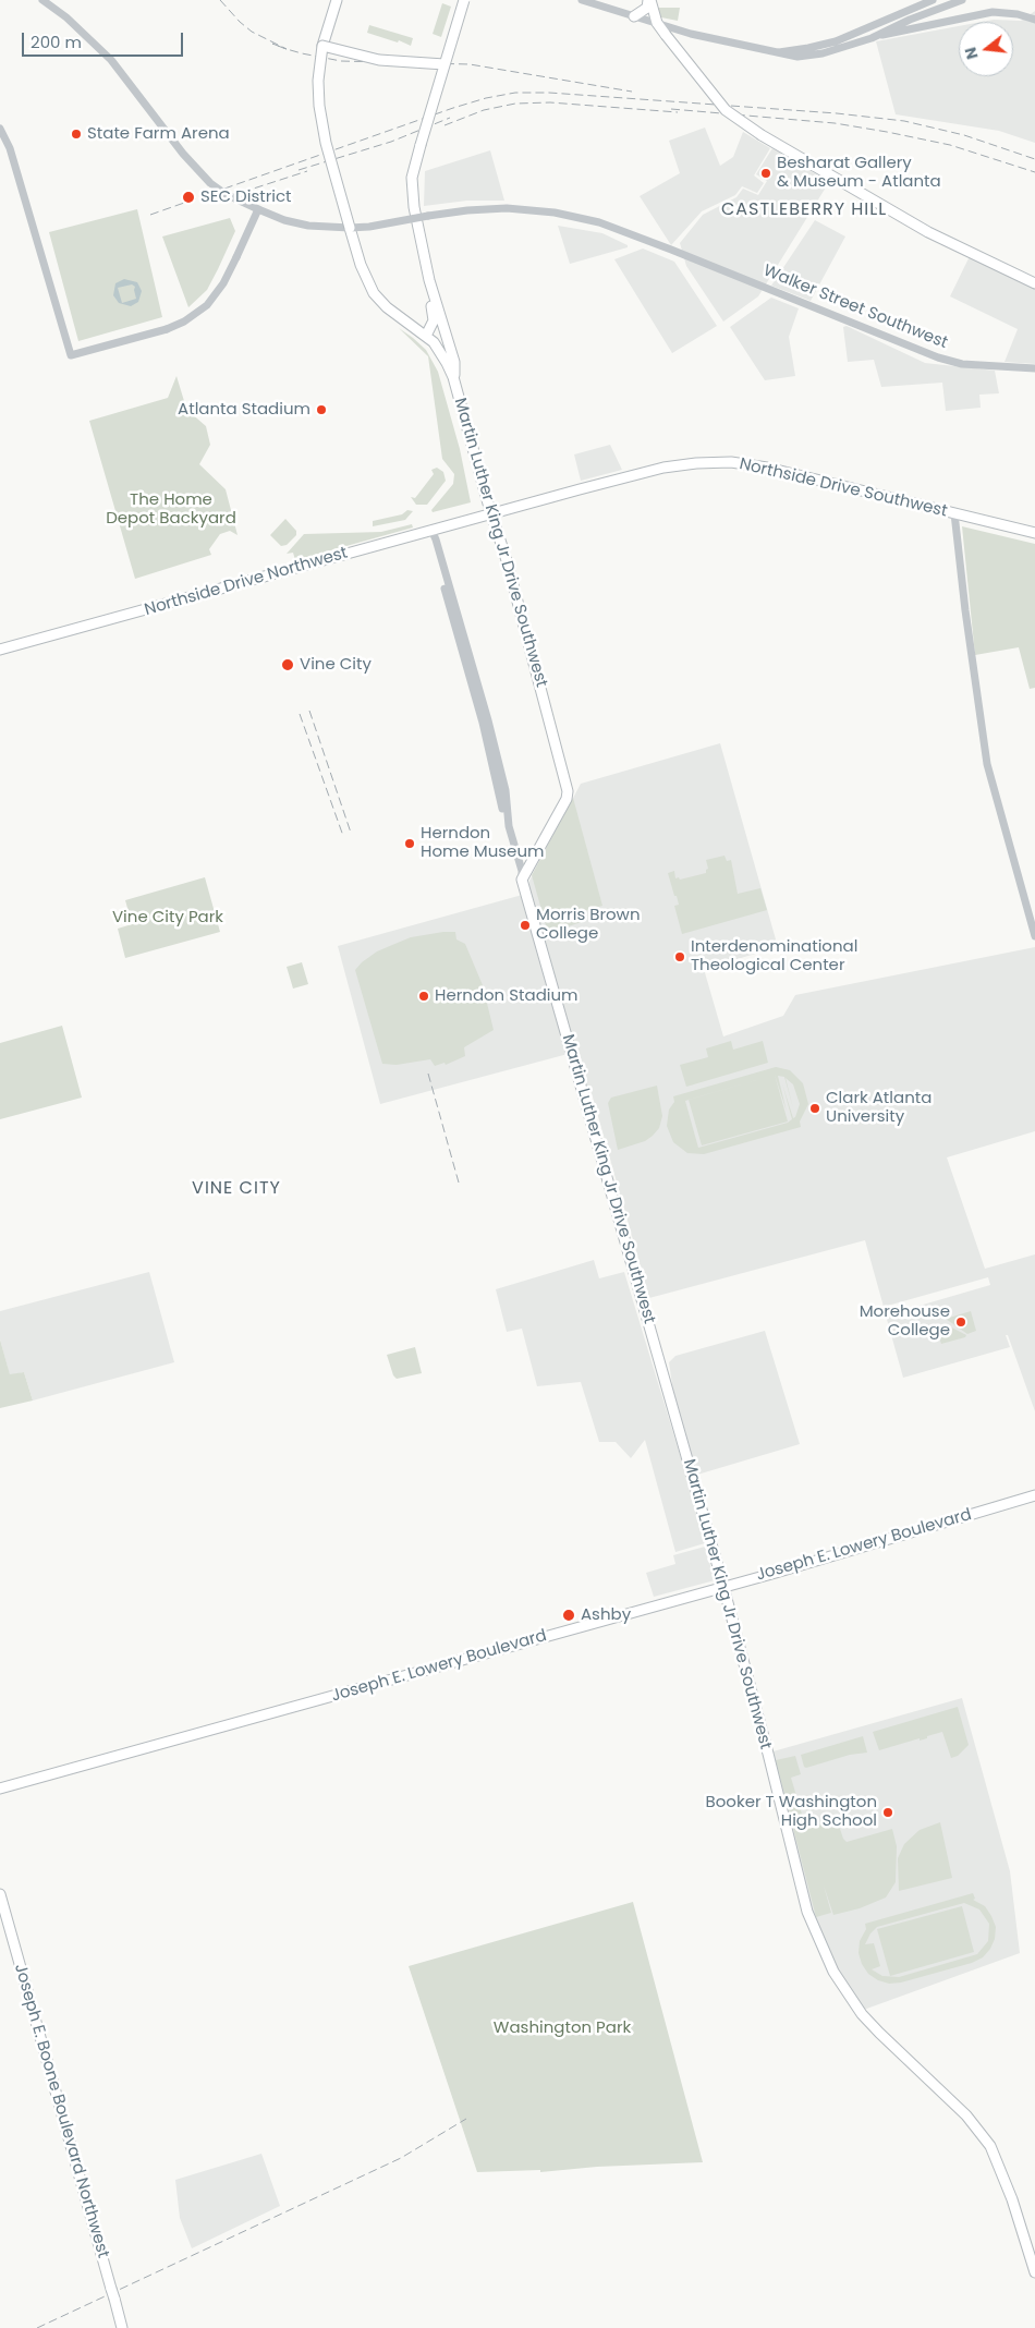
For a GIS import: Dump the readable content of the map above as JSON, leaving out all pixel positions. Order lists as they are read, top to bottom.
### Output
{
  "streets": {
    "main road": [
      "Northside Drive Southwest",
      "Martin Luther King Jr Drive Southwest",
      "Northside Drive Northwest",
      "Joseph E. Lowery Boulevard",
      "Joseph E. Boone Boulevard Northwest"
    ],
    "street": ["Walker Street Southwest"]
  },
  "crossings": [
    ["Walker Street Southwest", "Martin Luther King Jr Drive Southwest"],
    ["Northside Drive Southwest", "Martin Luther King Jr Drive Southwest"],
    ["Northside Drive Southwest", "Northside Drive Northwest"],
    ["Martin Luther King Jr Drive Southwest", "Northside Drive Northwest"],
    ["Martin Luther King Jr Drive Southwest", "Joseph E. Lowery Boulevard"]
  ],
  "districts": ["CASTLEBERRY HILL", "VINE CITY"],
  "parks": ["The Home Depot Backyard", "Vine City Park", "Washington Park"],
  "places": [
    "State Farm Arena",
    "Besharat Gallery & Museum - Atlanta",
    "SEC District",
    "Atlanta Stadium",
    "Vine City",
    "Herndon Home Museum",
    "Morris Brown College",
    "Interdenominational Theological Center",
    "Herndon Stadium",
    "Clark Atlanta University",
    "Morehouse College",
    "Ashby",
    "Booker T Washington High School"
  ],
  "scale_bar": "200 m",
  "north": "left"
}
